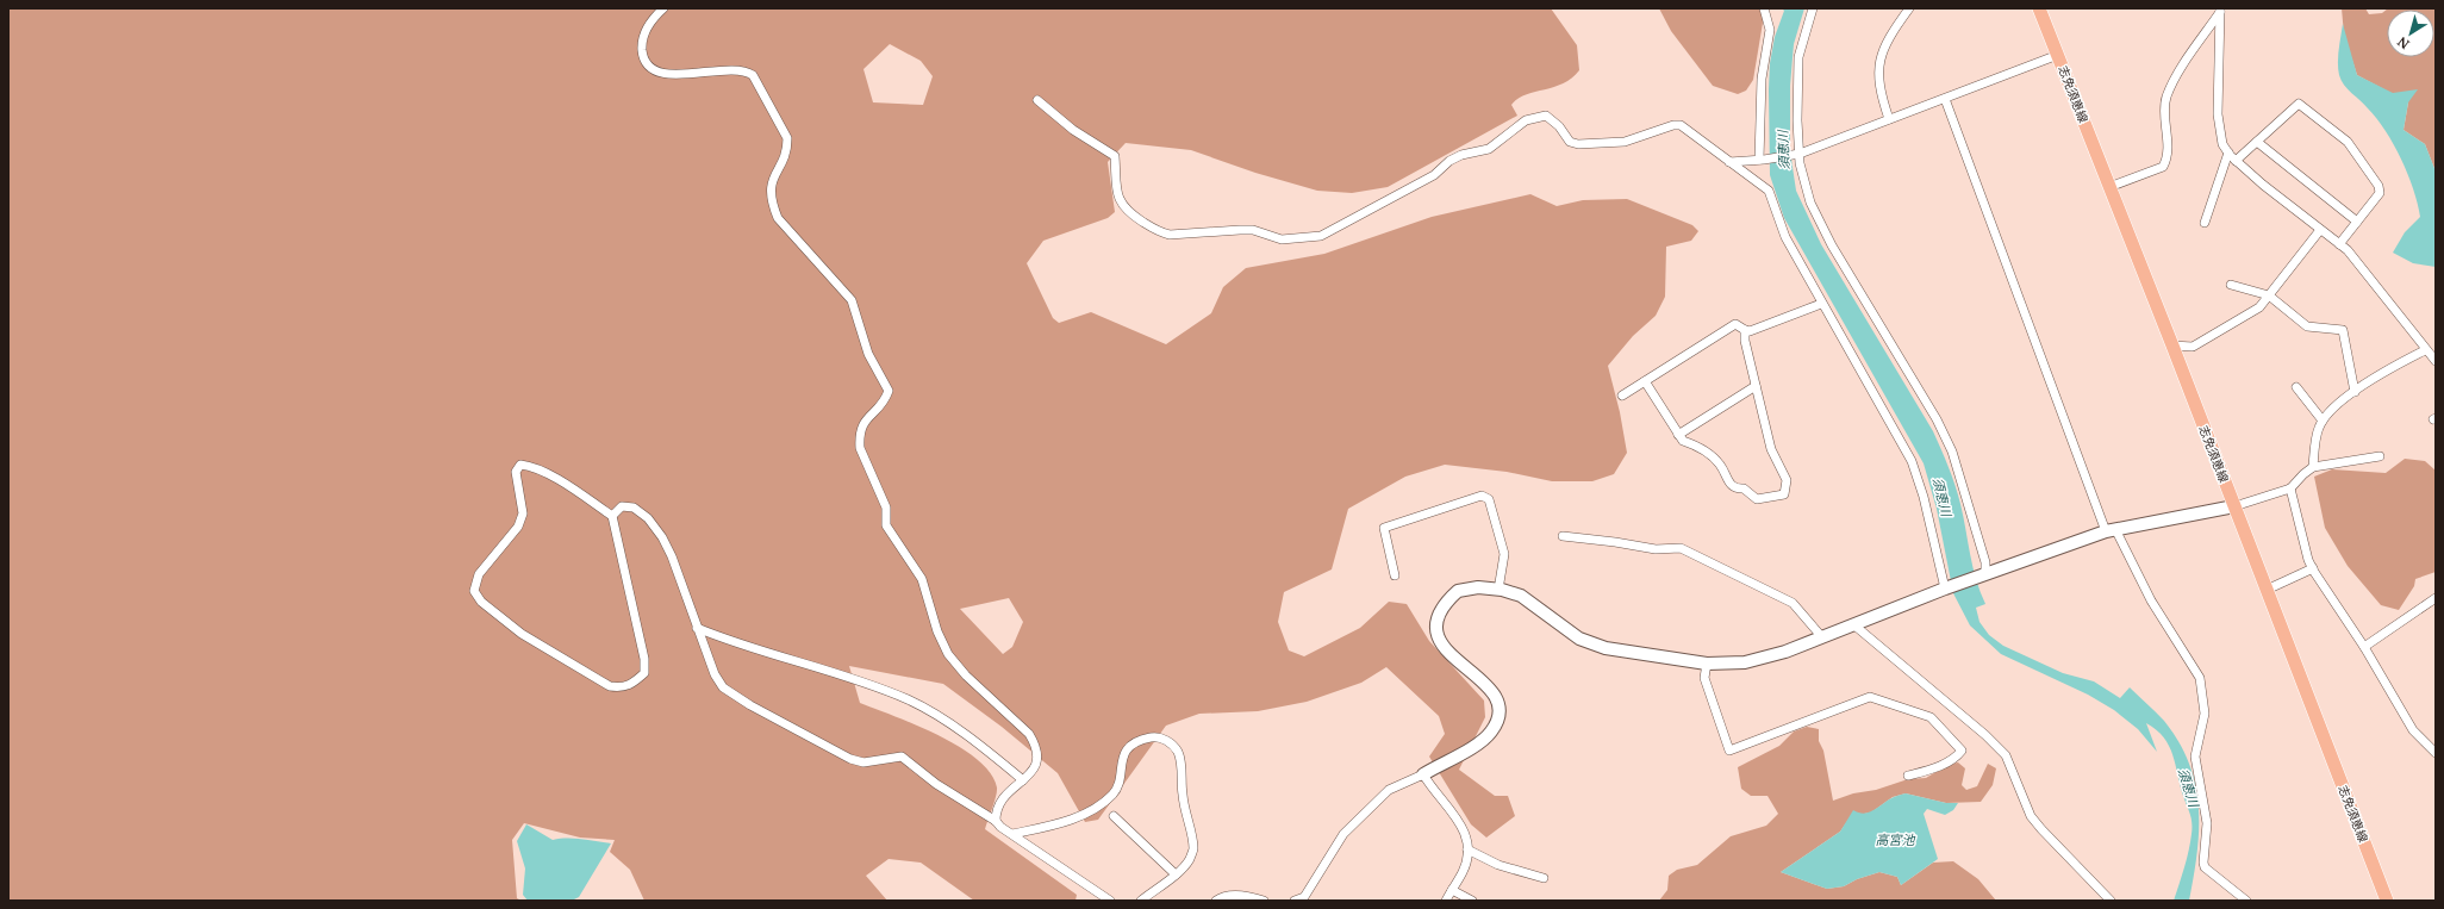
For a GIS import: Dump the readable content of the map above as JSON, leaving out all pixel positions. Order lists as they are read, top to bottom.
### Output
{
  "streets": {
    "main road": ["志免須恵線"]
  },
  "water": ["須恵川", "高宮池"],
  "north": "bottom left"
}
